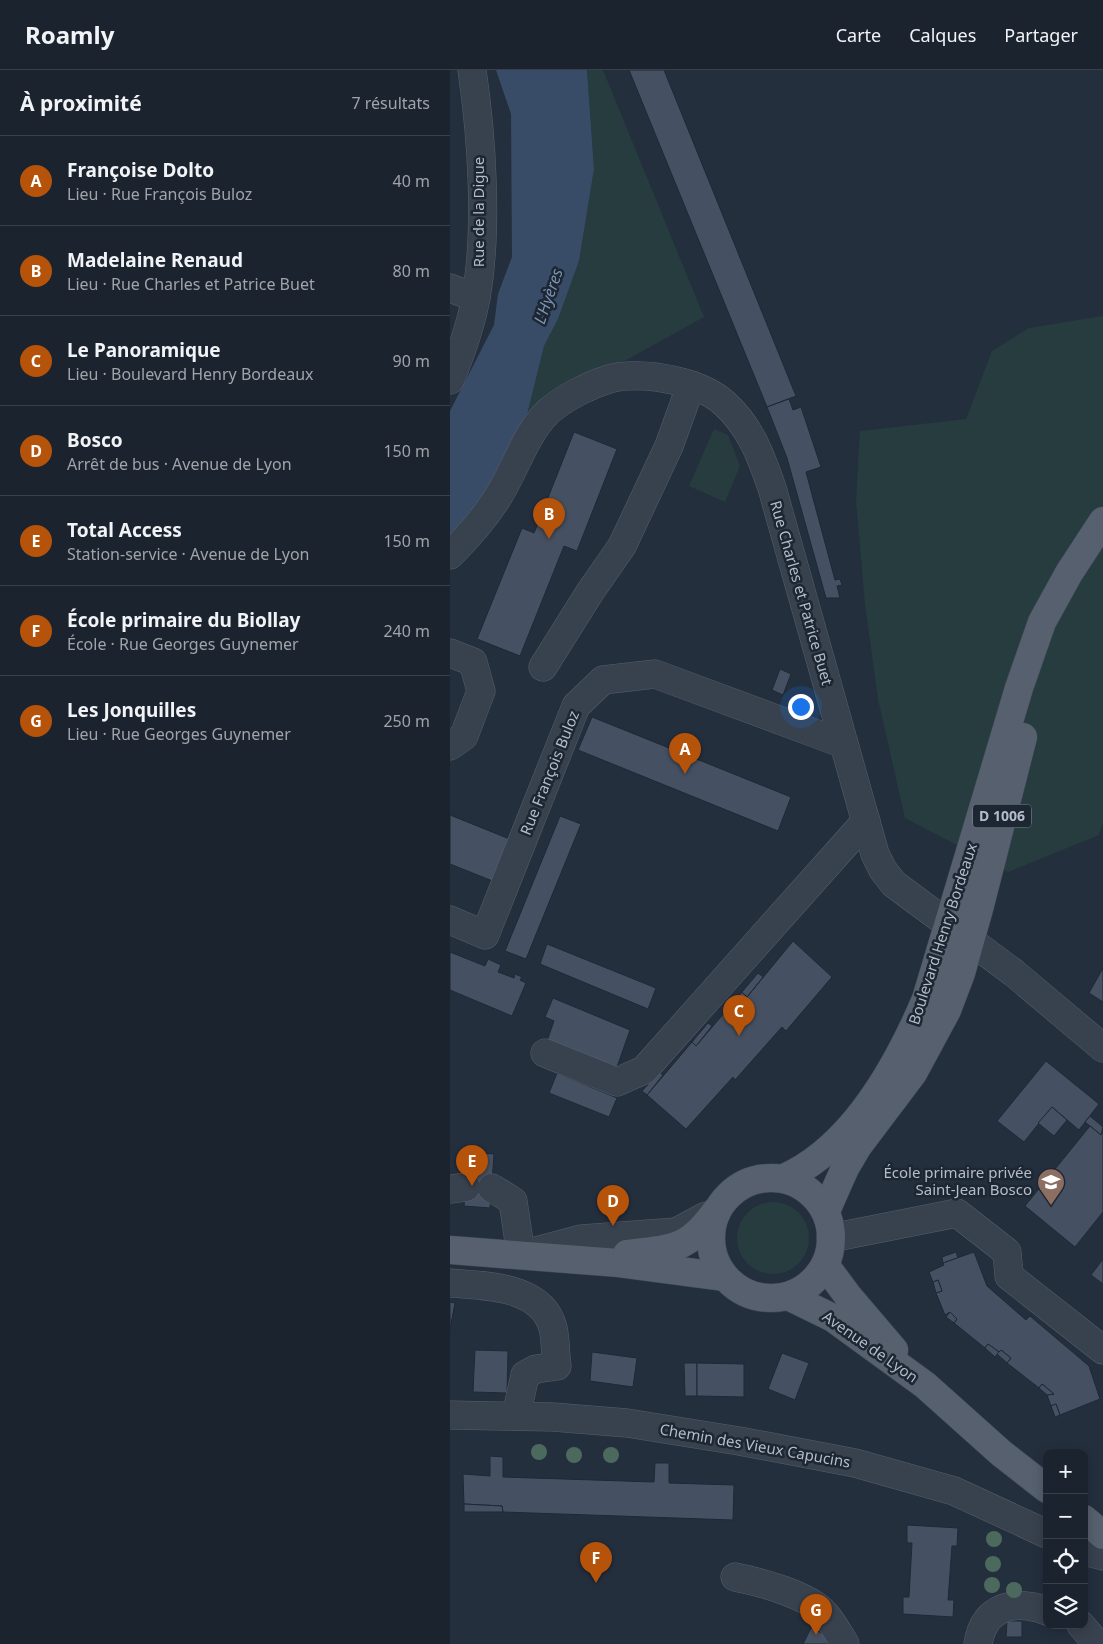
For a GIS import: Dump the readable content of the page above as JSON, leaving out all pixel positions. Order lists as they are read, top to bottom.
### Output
{
  "streets": {
    "main road": ["D 1006", "Boulevard Henry Bordeaux", "Avenue de Lyon"],
    "street": [
      "Rue de la Digue",
      "Rue Charles et Patrice Buet",
      "Rue François Buloz",
      "Chemin des Vieux Capucins"
    ]
  },
  "crossings": [
    ["Rue Charles et Patrice Buet", "Rue François Buloz"],
    ["Rue Charles et Patrice Buet", "Boulevard Henry Bordeaux"],
    ["Boulevard Henry Bordeaux", "Avenue de Lyon"]
  ],
  "water": ["L'Hyères"],
  "places": {
    "school or university": ["École primaire privée Saint-Jean Bosco"]
  },
  "page": {
    "header": "Roamly",
    "nav": ["Carte", "Calques", "Partager"],
    "heading": ["À proximité", "7 résultats"],
    "list": [
      {
        "mark": "A",
        "name": "Françoise Dolto",
        "note": "Lieu · Rue François Buloz",
        "value": "40 m"
      },
      {
        "mark": "B",
        "name": "Madelaine Renaud",
        "note": "Lieu · Rue Charles et Patrice Buet",
        "value": "80 m"
      },
      {
        "mark": "C",
        "name": "Le Panoramique",
        "note": "Lieu · Boulevard Henry Bordeaux",
        "value": "90 m"
      },
      {
        "mark": "D",
        "name": "Bosco",
        "note": "Arrêt de bus · Avenue de Lyon",
        "value": "150 m"
      },
      {
        "mark": "E",
        "name": "Total Access",
        "note": "Station-service · Avenue de Lyon",
        "value": "150 m"
      },
      {
        "mark": "F",
        "name": "École primaire du Biollay",
        "note": "École · Rue Georges Guynemer",
        "value": "240 m"
      },
      {
        "mark": "G",
        "name": "Les Jonquilles",
        "note": "Lieu · Rue Georges Guynemer",
        "value": "250 m"
      }
    ],
    "pins": [
      "B",
      "A",
      "C",
      "E",
      "D",
      "F",
      "G"
    ],
    "map_buttons": ["+", "−"]
  }
}
